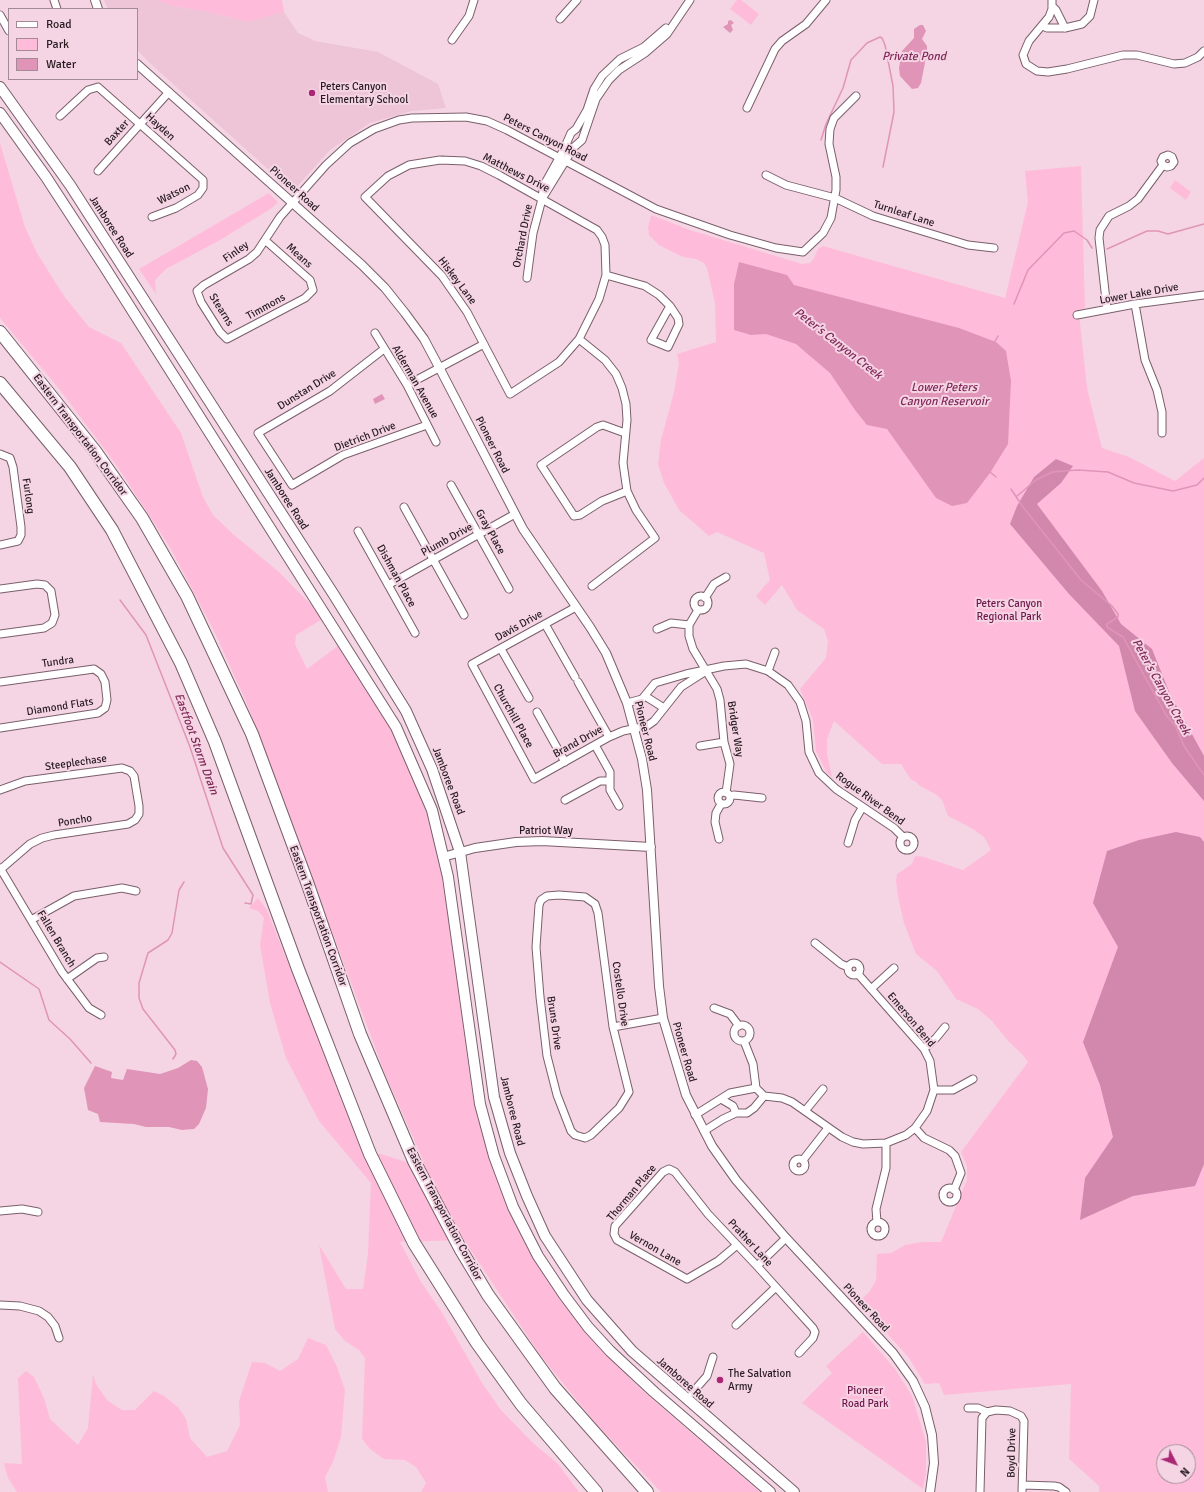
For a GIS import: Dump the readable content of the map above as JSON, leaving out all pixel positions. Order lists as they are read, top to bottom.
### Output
{
  "streets": {
    "highway": ["Eastern Transportation Corridor"],
    "main road": ["Jamboree Road"],
    "street": [
      "Hayden",
      "Baxter",
      "Peters Canyon Road",
      "Matthews Drive",
      "Pioneer Road",
      "Watson",
      "Turnleaf Lane",
      "Orchard Drive",
      "Finley",
      "Means",
      "Hiskey Lane",
      "Lower Lake Drive",
      "Timmons",
      "Stearns",
      "Alderman Avenue",
      "Dunstan Drive",
      "Dietrich Drive",
      "Furlong",
      "Gray Place",
      "Plumb Drive",
      "Dishman Place",
      "Davis Drive",
      "Tundra",
      "Diamond Flats",
      "Churchill Place",
      "Bridger Way",
      "Brand Drive",
      "Steeplechase",
      "Rogue River Bend",
      "Poncho",
      "Patriot Way",
      "Fallen Branch",
      "Costello Drive",
      "Emerson Bend",
      "Bruns Drive",
      "Thorman Place",
      "Prather Lane",
      "Vernon Lane",
      "Boyd Drive"
    ]
  },
  "crossings": [
    ["Hayden", "Baxter"],
    ["Hayden", "Watson"],
    ["Baxter", "Pioneer Road"],
    ["Peters Canyon Road", "Pioneer Road"],
    ["Peters Canyon Road", "Turnleaf Lane"],
    ["Peters Canyon Road", "Orchard Drive"],
    ["Peters Canyon Road", "Finley"],
    ["Matthews Drive", "Orchard Drive"],
    ["Matthews Drive", "Hiskey Lane"],
    ["Pioneer Road", "Finley"],
    ["Pioneer Road", "Plumb Drive"],
    ["Pioneer Road", "Davis Drive"],
    ["Pioneer Road", "Brand Drive"],
    ["Pioneer Road", "Rogue River Bend"],
    ["Pioneer Road", "Patriot Way"],
    ["Jamboree Road", "Patriot Way"],
    ["Finley", "Means"],
    ["Finley", "Stearns"],
    ["Means", "Timmons"],
    ["Timmons", "Stearns"],
    ["Alderman Avenue", "Dunstan Drive"],
    ["Alderman Avenue", "Dietrich Drive"],
    ["Dunstan Drive", "Dietrich Drive"],
    ["Gray Place", "Plumb Drive"],
    ["Plumb Drive", "Dishman Place"],
    ["Davis Drive", "Churchill Place"],
    ["Tundra", "Diamond Flats"],
    ["Churchill Place", "Brand Drive"],
    ["Bridger Way", "Rogue River Bend"],
    ["Brand Drive", "Rogue River Bend"],
    ["Steeplechase", "Poncho"],
    ["Poncho", "Fallen Branch"],
    ["Costello Drive", "Bruns Drive"],
    ["Thorman Place", "Prather Lane"],
    ["Thorman Place", "Vernon Lane"],
    ["Prather Lane", "Vernon Lane"]
  ],
  "water": [
    "Private Pond",
    "Peter's Canyon Creek",
    "Lower Peters Canyon Reservoir",
    "Eastfoot Storm Drain"
  ],
  "parks": ["Peters Canyon Regional Park", "Pioneer Road Park"],
  "places": ["Peters Canyon Elementary School", "The Salvation Army"],
  "legend": ["Road", "Park", "Water"],
  "north": "bottom right"
}
